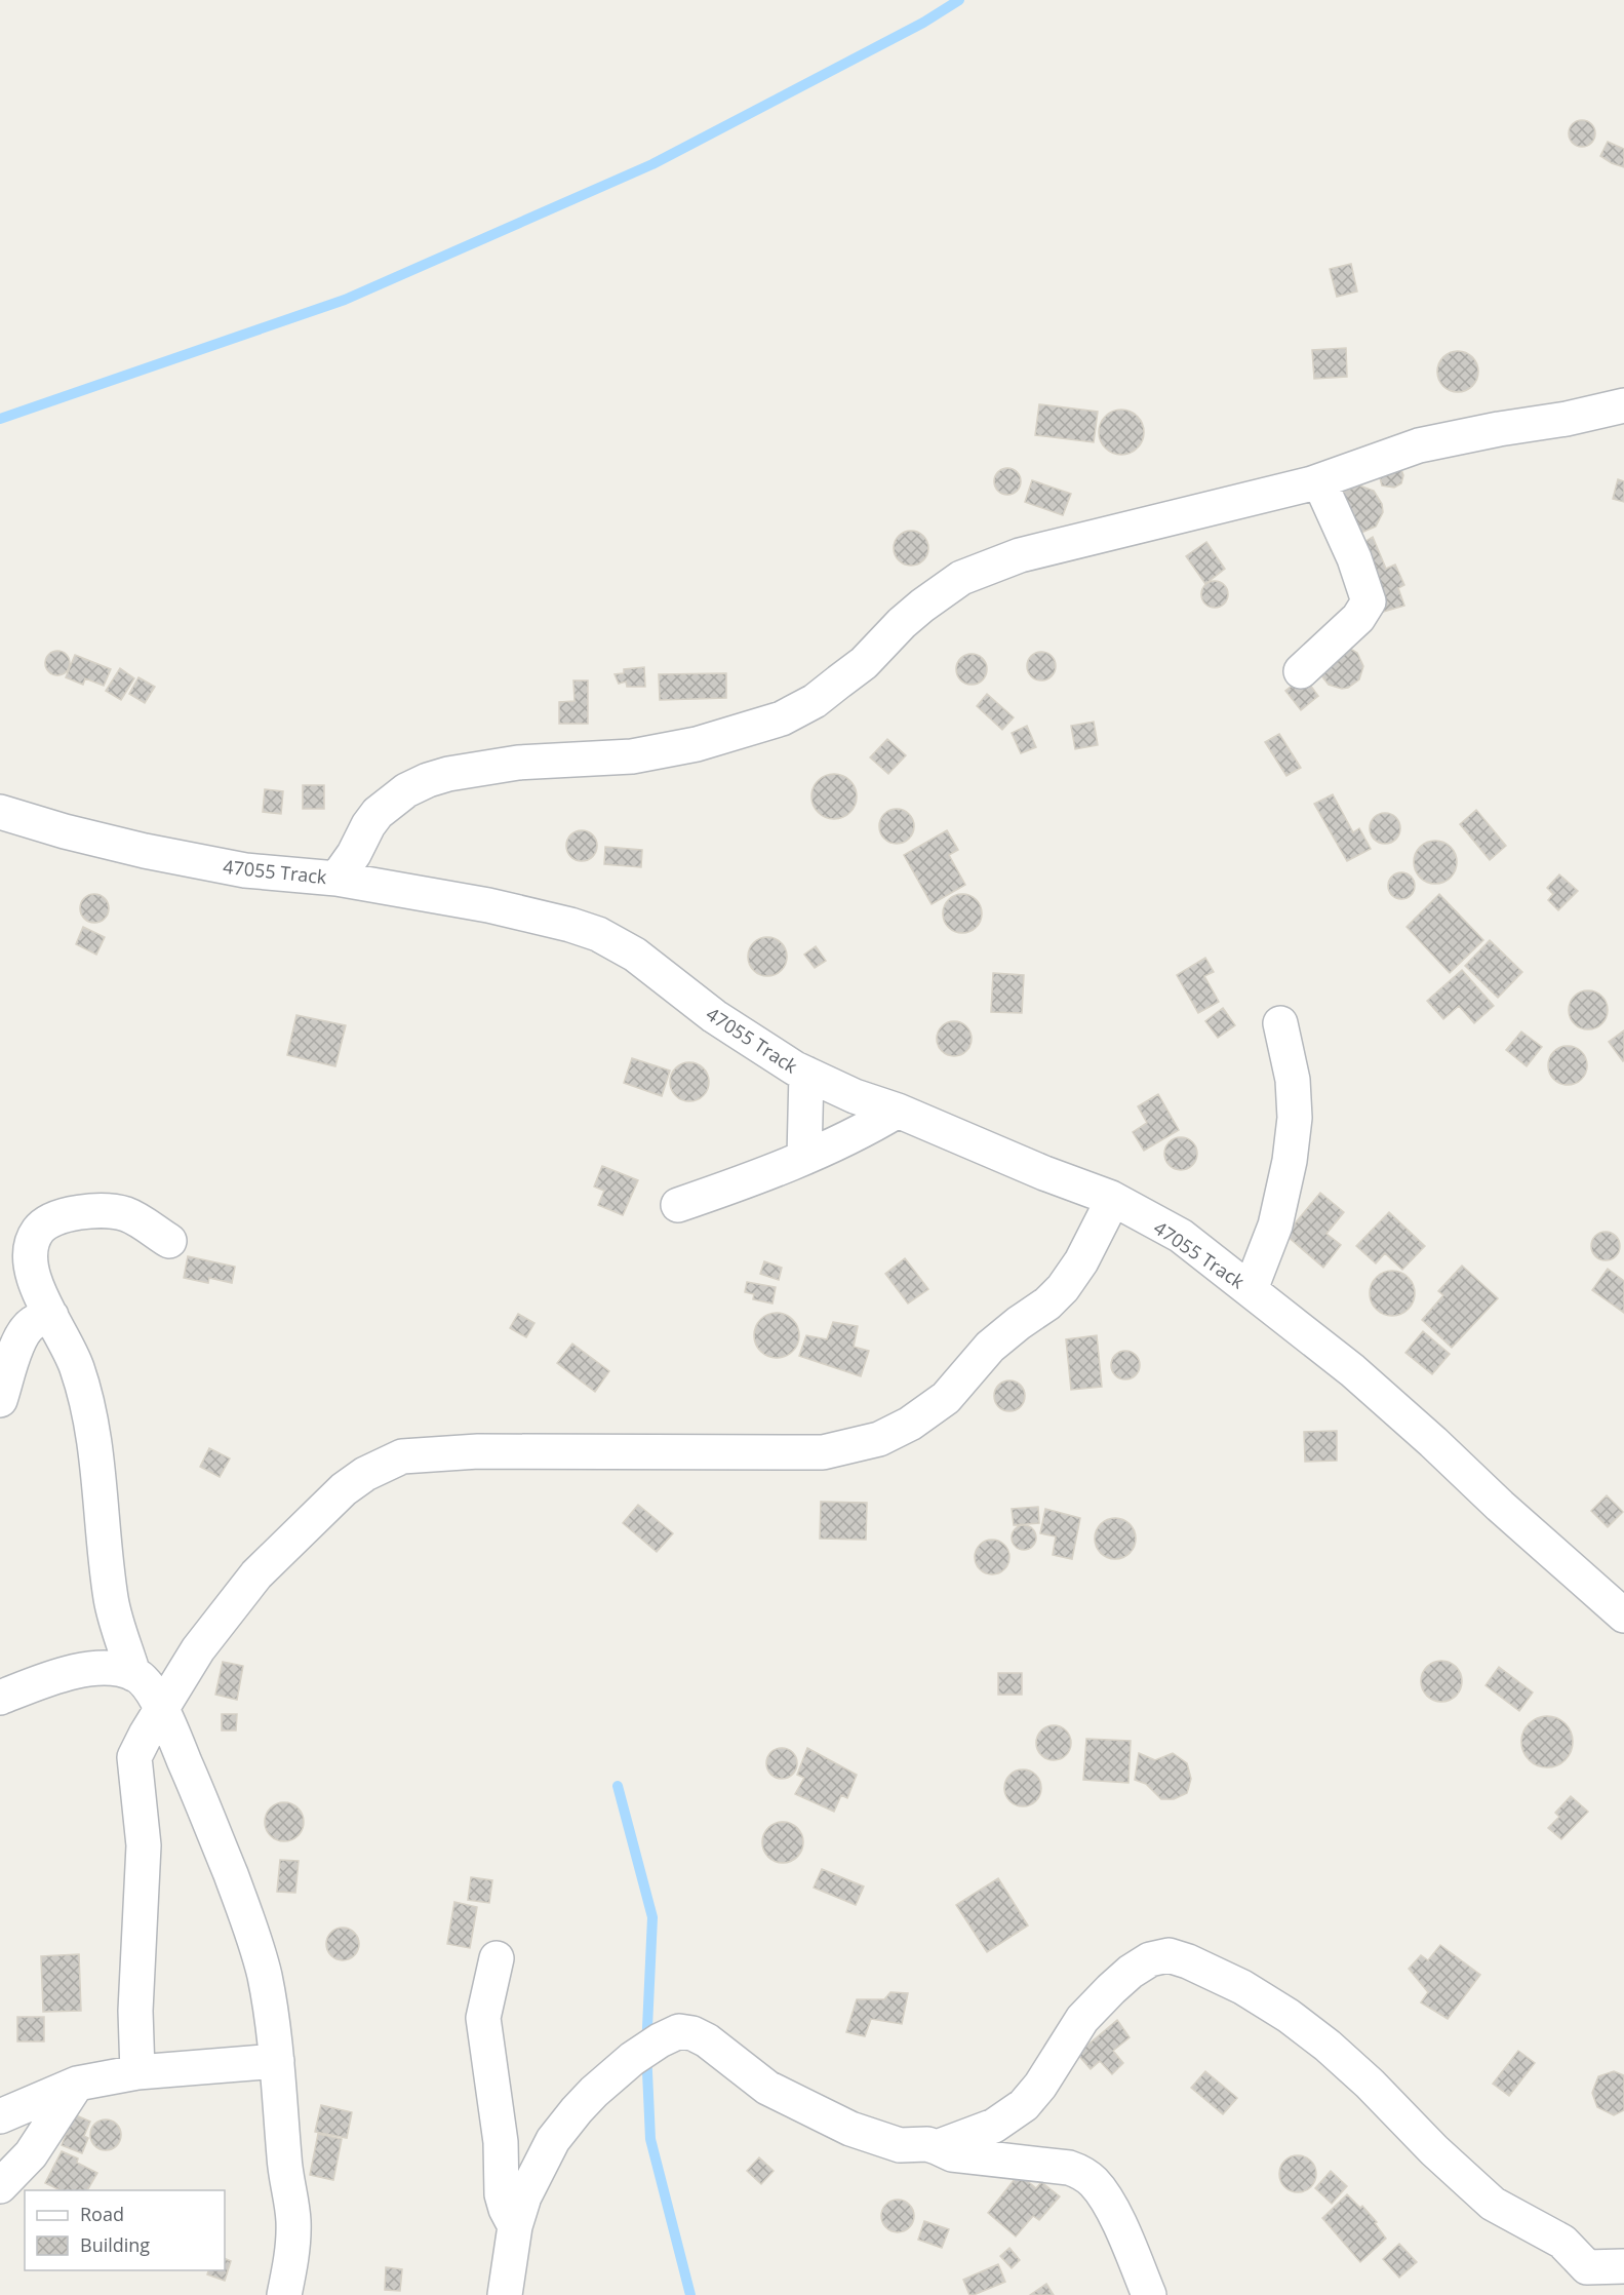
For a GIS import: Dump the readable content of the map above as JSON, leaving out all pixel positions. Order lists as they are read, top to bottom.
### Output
{
  "streets": {
    "street": ["47055 Track"]
  },
  "legend": ["Road", "Building"]
}
